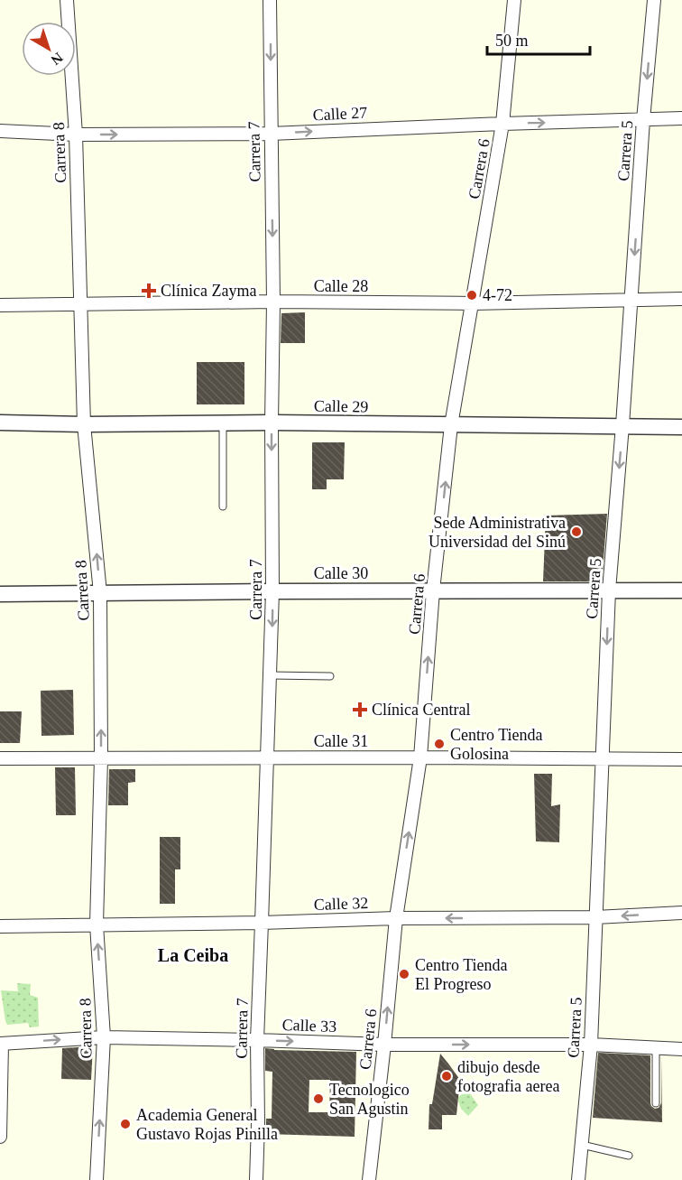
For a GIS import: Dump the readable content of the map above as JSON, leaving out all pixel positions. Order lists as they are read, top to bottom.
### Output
{
  "streets": {
    "street": [
      "Calle 27",
      "Carrera 5",
      "Carrera 7",
      "Carrera 8",
      "Carrera 6",
      "Calle 28",
      "Calle 29",
      "Calle 30",
      "Calle 31",
      "Calle 32",
      "Calle 33"
    ]
  },
  "crossings": [
    ["Calle 27", "Carrera 5"],
    ["Calle 27", "Carrera 7"],
    ["Calle 27", "Carrera 8"],
    ["Calle 27", "Carrera 6"],
    ["Carrera 5", "Calle 28"],
    ["Carrera 5", "Calle 29"],
    ["Carrera 5", "Calle 30"],
    ["Carrera 5", "Calle 31"],
    ["Carrera 5", "Calle 32"],
    ["Carrera 5", "Calle 33"],
    ["Carrera 7", "Calle 28"],
    ["Carrera 7", "Calle 29"],
    ["Carrera 7", "Calle 30"],
    ["Carrera 7", "Calle 31"],
    ["Carrera 7", "Calle 32"],
    ["Carrera 7", "Calle 33"],
    ["Carrera 8", "Calle 28"],
    ["Carrera 8", "Calle 29"],
    ["Carrera 8", "Calle 30"],
    ["Carrera 8", "Calle 31"],
    ["Carrera 8", "Calle 32"],
    ["Carrera 8", "Calle 33"],
    ["Carrera 6", "Calle 28"],
    ["Carrera 6", "Calle 29"],
    ["Carrera 6", "Calle 30"],
    ["Carrera 6", "Calle 31"],
    ["Carrera 6", "Calle 32"],
    ["Carrera 6", "Calle 33"]
  ],
  "one_way": [
    "Calle 27",
    "Carrera 5",
    "Carrera 7",
    "Carrera 8",
    "Carrera 6",
    "Calle 32",
    "Calle 33"
  ],
  "districts": ["La Ceiba"],
  "places": {
    "health": ["Clínica Zayma", "Clínica Central"],
    "other": [
      "4-72",
      "Sede Administrativa Universidad del Sinú",
      "Centro Tienda Golosina",
      "Centro Tienda El Progreso",
      "dibujo desde fotografia aerea",
      "Tecnologico San Agustin",
      "Academia General Gustavo Rojas Pinilla"
    ]
  },
  "scale_bar": "50 m",
  "north": "bottom right"
}
